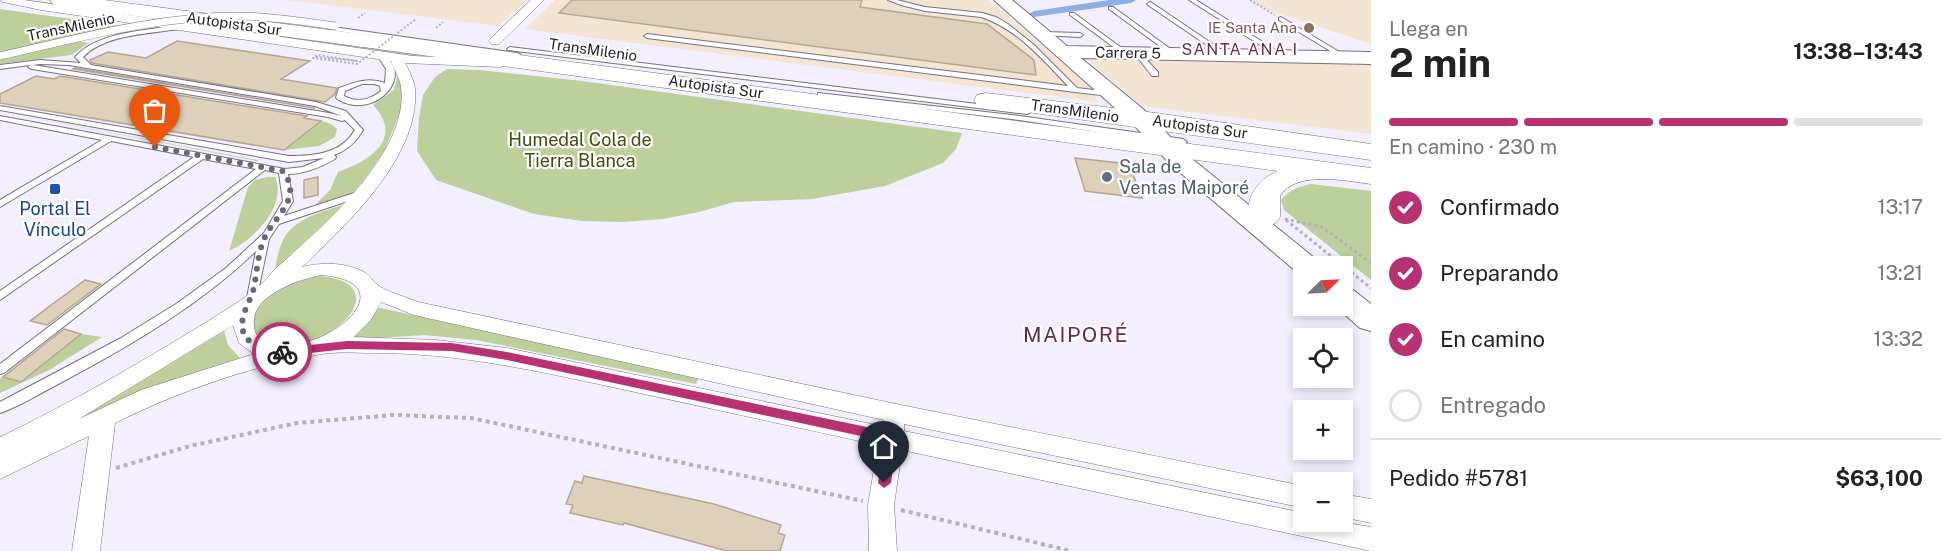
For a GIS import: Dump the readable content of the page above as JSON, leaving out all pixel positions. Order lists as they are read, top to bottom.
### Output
{
  "streets": {
    "highway": ["Autopista Sur"],
    "street": ["Carrera 5"],
    "lane": ["TransMilenio"]
  },
  "crossings": [
    ["Autopista Sur", "TransMilenio"]
  ],
  "districts": ["SANTA ANA I", "MAIPORÉ"],
  "parks": ["Humedal Cola de Tierra Blanca"],
  "places": {
    "other": ["IE Santa Ana", "Sala de Ventas Maiporé"],
    "transit": ["Portal El Vínculo"]
  },
  "north": "top right",
  "page": {
    "heading": ["2 min", "Llega en", "13:38–13:43"],
    "panel": ["Pedido #5781", "$63,100"],
    "bar": "En camino · 230 m",
    "list": [
      ["Confirmado", "13:17"],
      ["Preparando", "13:21"],
      ["En camino", "13:32"],
      "Entregado"
    ],
    "map_buttons": ["+", "−"]
  }
}
